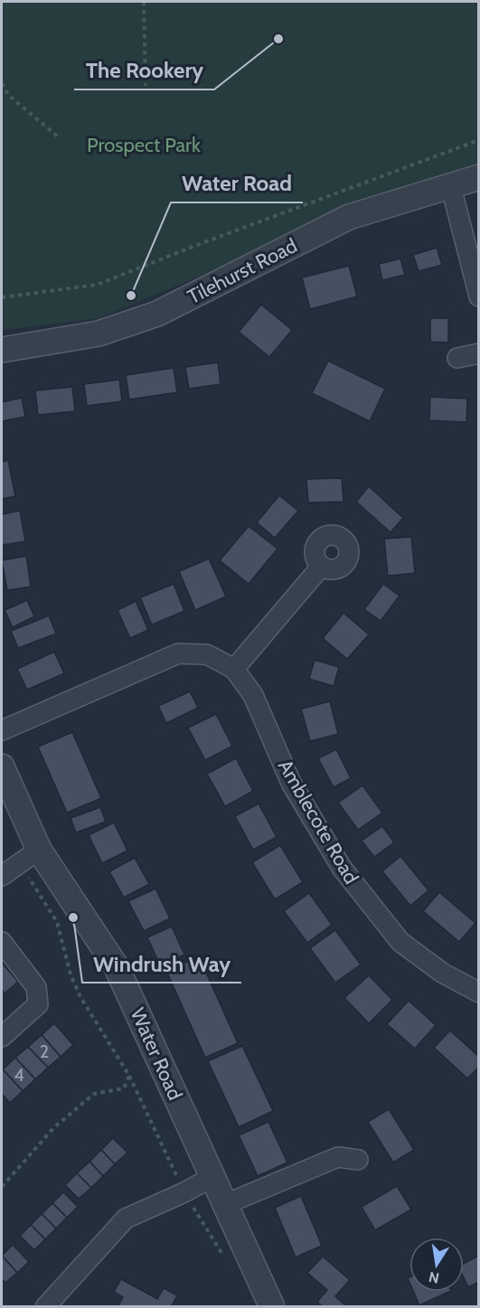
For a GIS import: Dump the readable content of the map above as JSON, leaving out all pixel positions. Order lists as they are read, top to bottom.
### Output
{
  "streets": {
    "street": ["Tilehurst Road", "Amblecote Road", "Water Road"]
  },
  "parks": ["Prospect Park"],
  "places": ["The Rookery", "Water Road", "Windrush Way"],
  "house_numbers": ["2", "4"],
  "north": "bottom"
}
